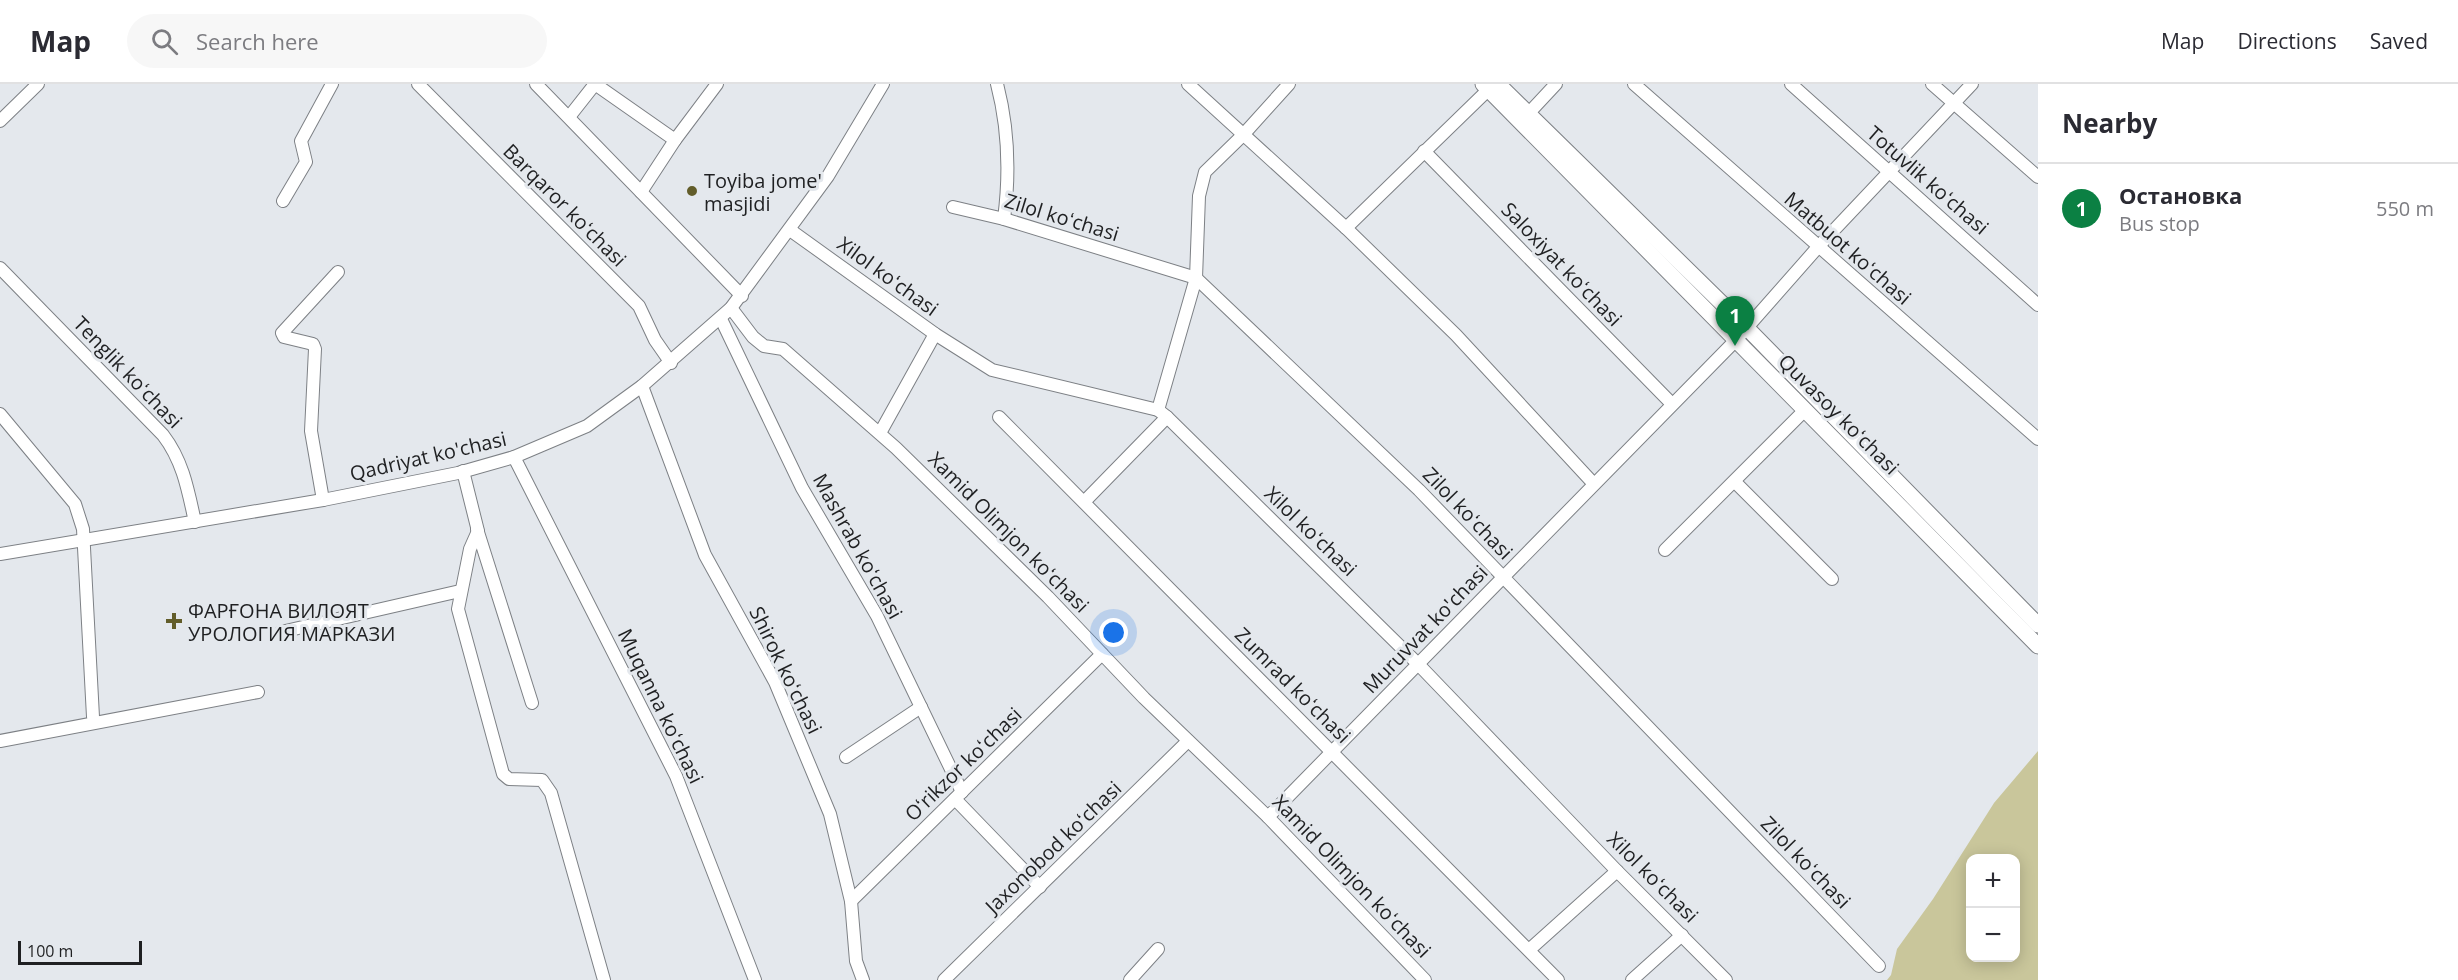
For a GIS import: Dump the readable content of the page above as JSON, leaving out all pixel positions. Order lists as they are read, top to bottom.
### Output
{
  "streets": {
    "main road": ["Quvasoy koʻchasi"],
    "street": [
      "Totuvlik koʻchasi",
      "Barqaror koʻchasi",
      "Zilol koʻchasi",
      "Matbuot koʻchasi",
      "Saloxiyat koʻchasi",
      "Xilol koʻchasi",
      "Tenglik koʻchasi",
      "Qadriyat ko'chasi",
      "Xamid Olimjon koʻchasi",
      "Mashrab koʻchasi",
      "Muruvvat ko'chasi",
      "Shirok koʻchasi",
      "Zumrad koʻchasi",
      "Muqanna koʻchasi",
      "Oʻrikzor koʻchasi",
      "Jaxonobod koʻchasi"
    ]
  },
  "crossings": [
    ["Barqaror koʻchasi", "Qadriyat ko'chasi"],
    ["Zilol koʻchasi", "Muruvvat ko'chasi"],
    ["Saloxiyat koʻchasi", "Muruvvat ko'chasi"],
    ["Xilol koʻchasi", "Qadriyat ko'chasi"],
    ["Xilol koʻchasi", "Muruvvat ko'chasi"],
    ["Tenglik koʻchasi", "Qadriyat ko'chasi"],
    ["Quvasoy koʻchasi", "Muruvvat ko'chasi"],
    ["Qadriyat ko'chasi", "Xamid Olimjon koʻchasi"],
    ["Qadriyat ko'chasi", "Mashrab koʻchasi"],
    ["Qadriyat ko'chasi", "Shirok koʻchasi"],
    ["Qadriyat ko'chasi", "Muqanna koʻchasi"],
    ["Xamid Olimjon koʻchasi", "Muruvvat ko'chasi"],
    ["Xamid Olimjon koʻchasi", "Oʻrikzor koʻchasi"],
    ["Xamid Olimjon koʻchasi", "Jaxonobod koʻchasi"],
    ["Mashrab koʻchasi", "Oʻrikzor koʻchasi"],
    ["Mashrab koʻchasi", "Jaxonobod koʻchasi"],
    ["Muruvvat ko'chasi", "Zumrad koʻchasi"],
    ["Shirok koʻchasi", "Oʻrikzor koʻchasi"]
  ],
  "places": {
    "other": ["Toyiba jome' masjidi"],
    "health": ["ФАРҒОНА ВИЛОЯТ УРОЛОГИЯ МАРКАЗИ"]
  },
  "scale_bar": "100 m",
  "page": {
    "header": "Map",
    "search": "Search here",
    "nav": ["Map", "Directions", "Saved"],
    "heading": "Nearby",
    "list": [
      {
        "mark": "1",
        "name": "Остановка",
        "note": "Bus stop",
        "value": "550 m"
      }
    ],
    "pins": "1",
    "map_buttons": ["+", "−"],
    "scale": "100 m"
  }
}
